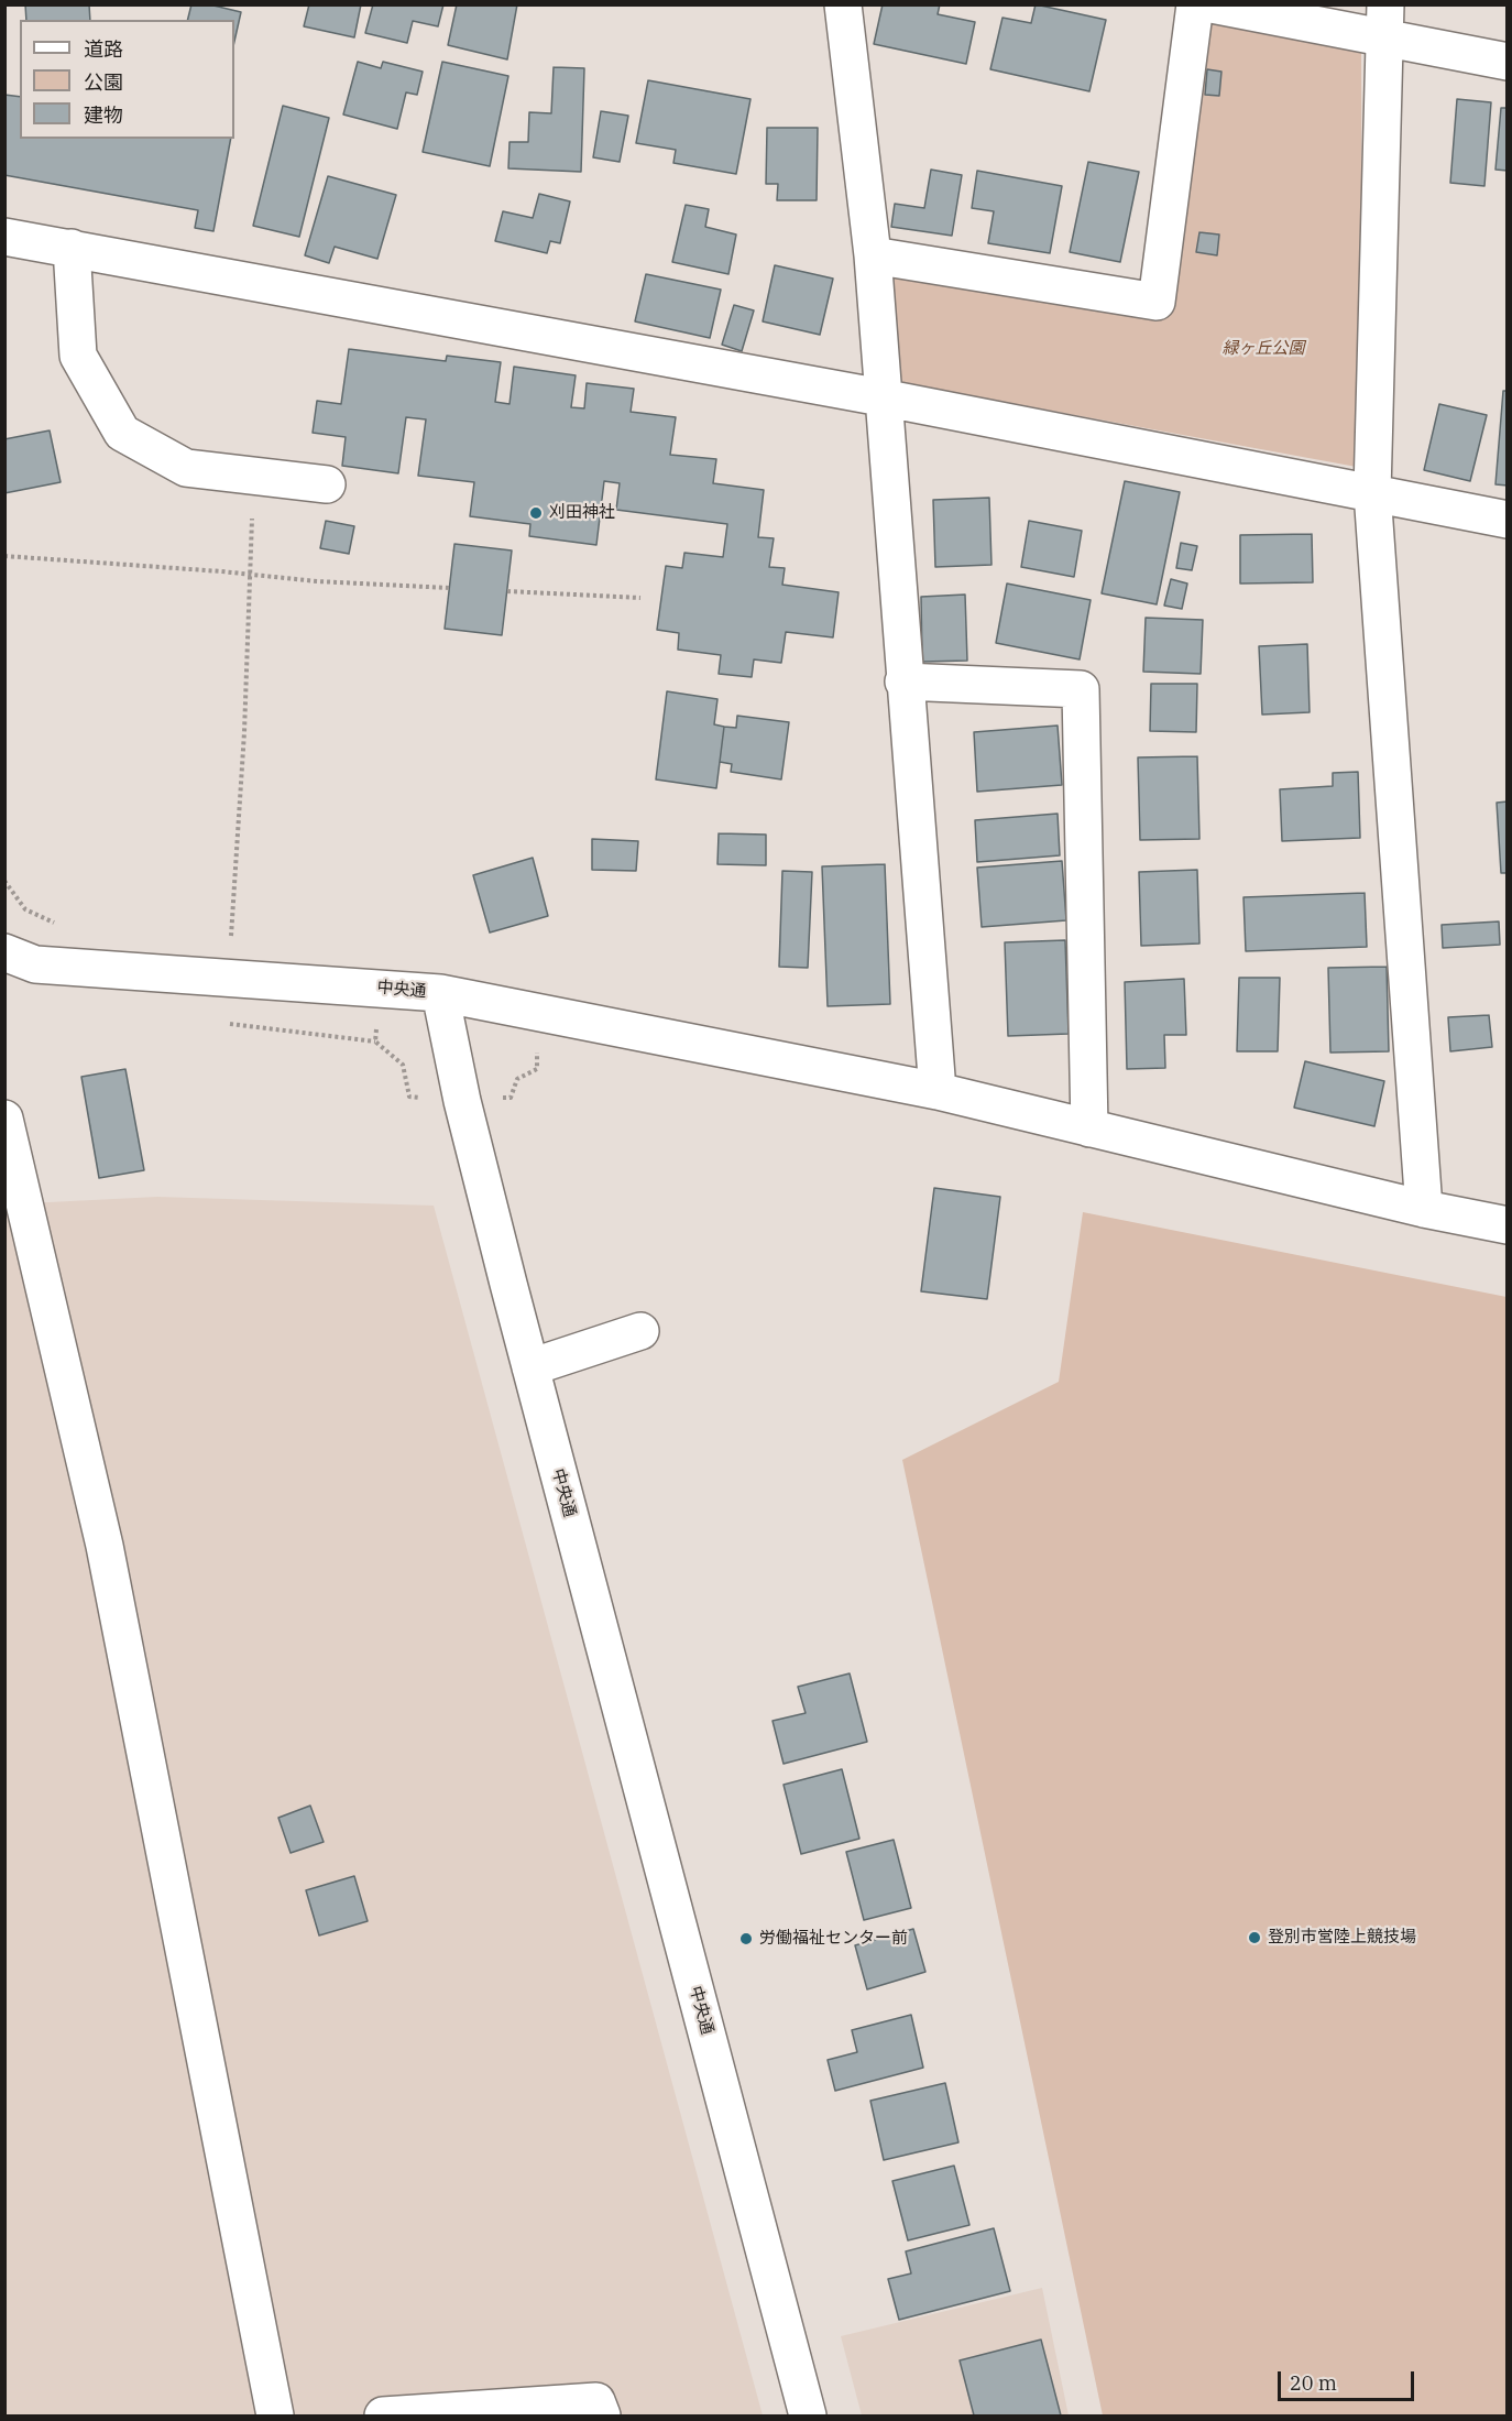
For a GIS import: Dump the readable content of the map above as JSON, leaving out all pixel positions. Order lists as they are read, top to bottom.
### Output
{
  "streets": {
    "street": ["中央通"]
  },
  "parks": ["緑ヶ丘公園"],
  "places": ["刈田神社", "登別市営陸上競技場", "労働福祉センター前"],
  "legend": ["道路", "公園", "建物"],
  "scale_bar": "20 m"
}
